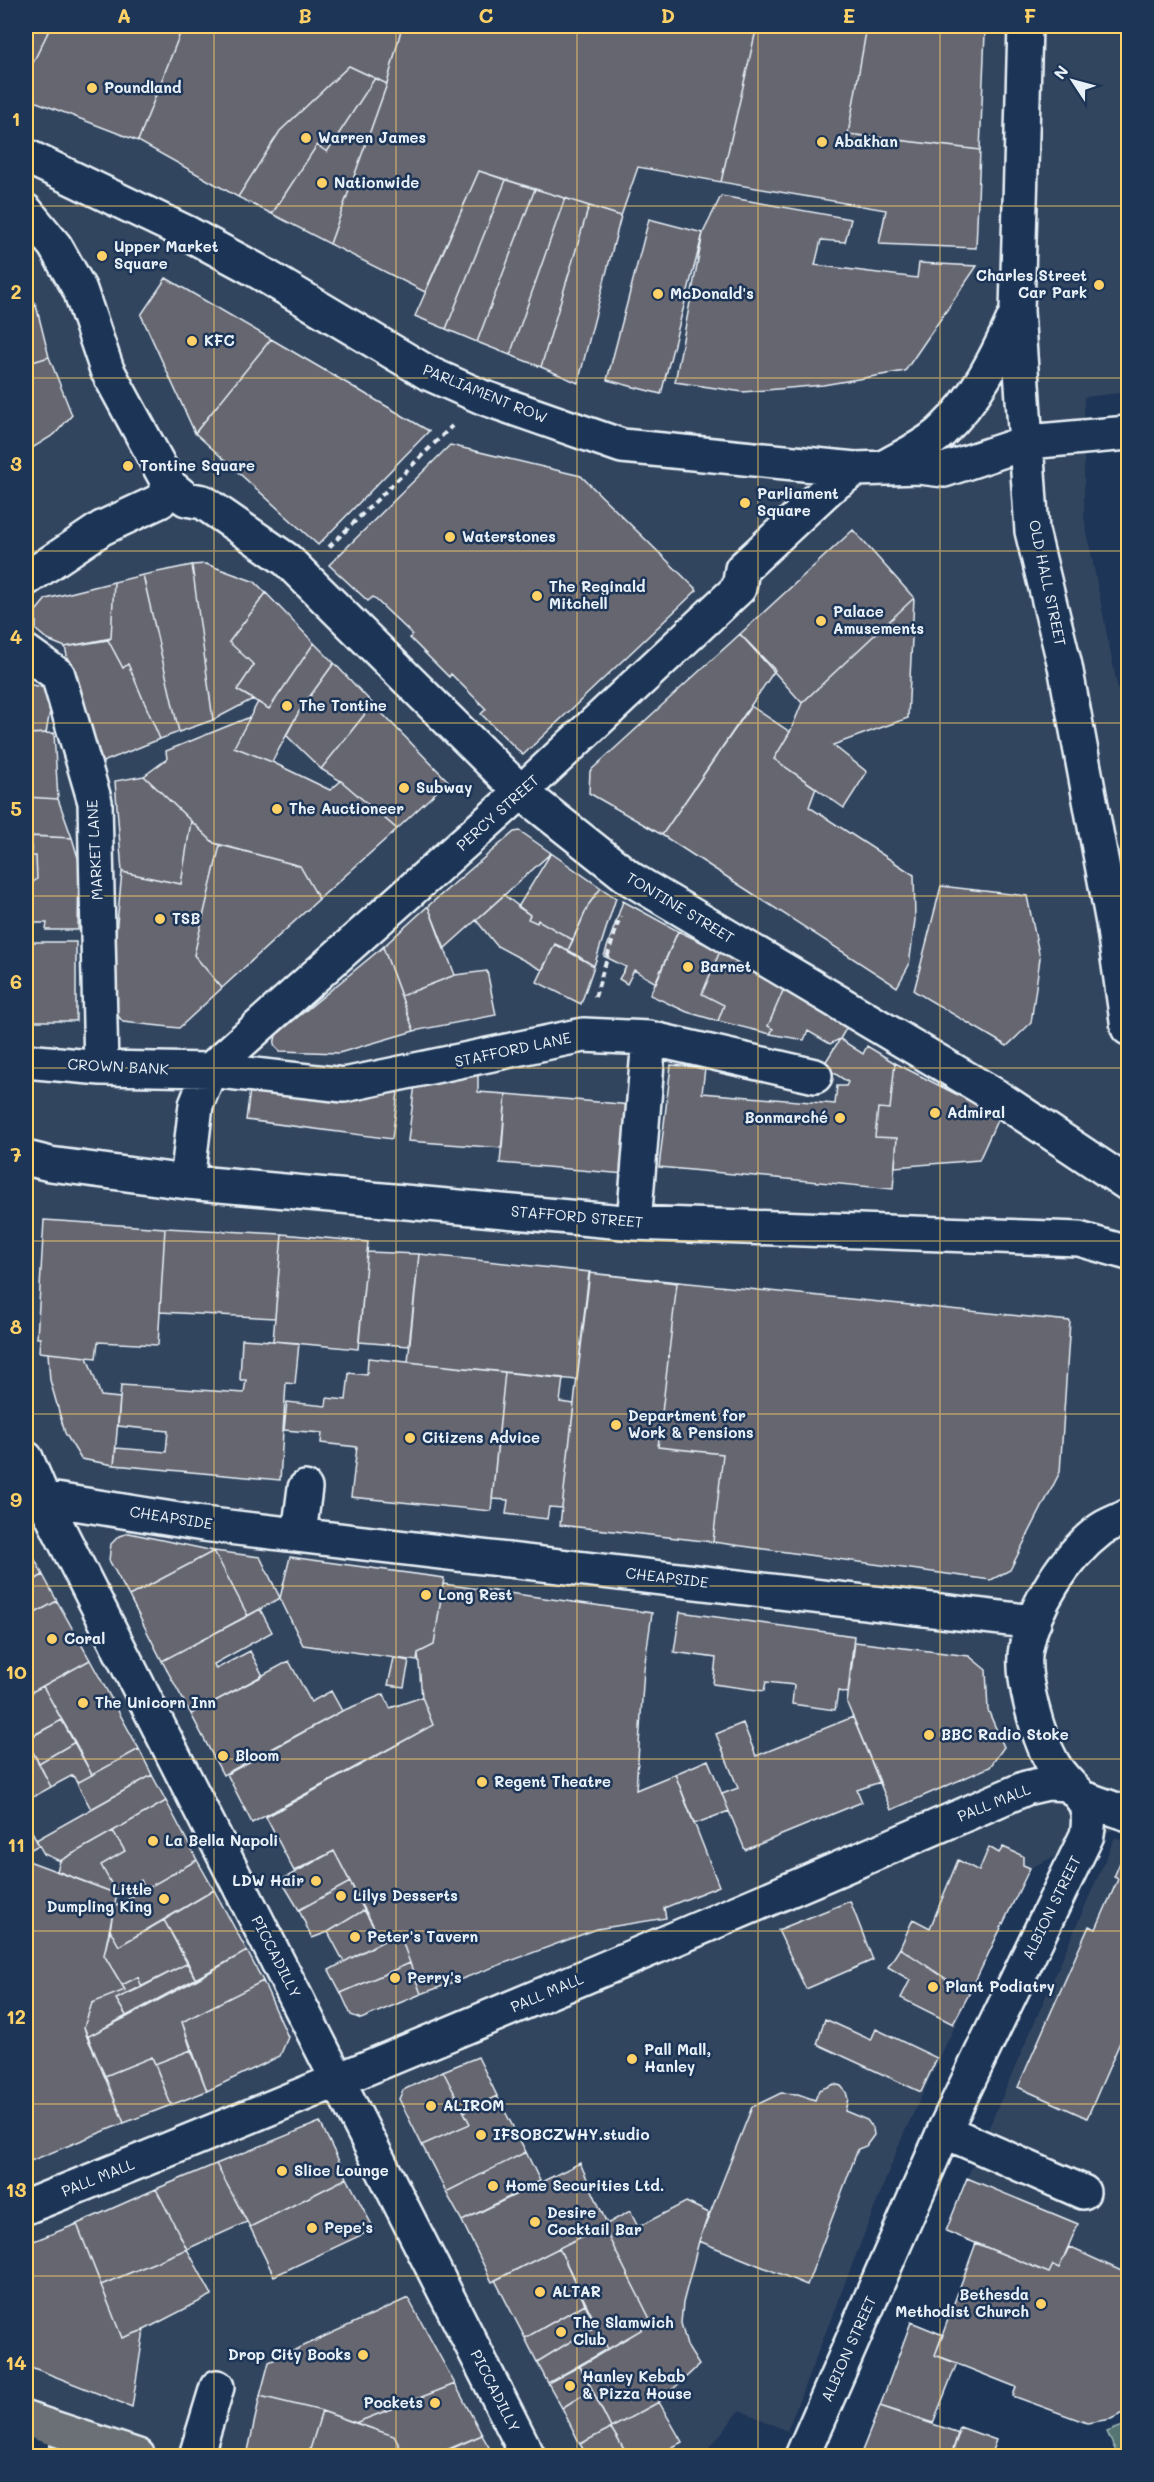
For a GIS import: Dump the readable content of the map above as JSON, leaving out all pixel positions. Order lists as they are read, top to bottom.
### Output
{
  "streets": {
    "street": [
      "PARLIAMENT ROW",
      "OLD HALL STREET",
      "PERCY STREET",
      "MARKET LANE",
      "TONTINE STREET",
      "STAFFORD LANE",
      "CROWN BANK",
      "STAFFORD STREET",
      "CHEAPSIDE",
      "PALL MALL",
      "ALBION STREET",
      "PICCADILLY"
    ]
  },
  "crossings": [
    ["PARLIAMENT ROW", "OLD HALL STREET"],
    ["PARLIAMENT ROW", "PERCY STREET"],
    ["PERCY STREET", "TONTINE STREET"],
    ["PERCY STREET", "STAFFORD LANE"],
    ["PERCY STREET", "CROWN BANK"],
    ["PERCY STREET", "STAFFORD STREET"],
    ["MARKET LANE", "CROWN BANK"],
    ["STAFFORD LANE", "CROWN BANK"],
    ["CHEAPSIDE", "ALBION STREET"],
    ["CHEAPSIDE", "PICCADILLY"],
    ["PALL MALL", "ALBION STREET"],
    ["PALL MALL", "PICCADILLY"]
  ],
  "places": [
    "Poundland",
    "Warren James",
    "Abakhan",
    "Nationwide",
    "Upper Market Square",
    "Charles Street Car Park",
    "McDonald's",
    "KFC",
    "Tontine Square",
    "Parliament Square",
    "Waterstones",
    "The Reginald Mitchell",
    "Palace Amusements",
    "The Tontine",
    "Subway",
    "The Auctioneer",
    "TSB",
    "Barnet",
    "Admiral",
    "Bonmarché",
    "Department for Work & Pensions",
    "Citizens Advice",
    "Long Rest",
    "Coral",
    "The Unicorn Inn",
    "BBC Radio Stoke",
    "Bloom",
    "Regent Theatre",
    "La Bella Napoli",
    "LDW Hair",
    "Lilys Desserts",
    "Little Dumpling King",
    "Peter's Tavern",
    "Perry's",
    "Plant Podiatry",
    "Pall Mall, Hanley",
    "ALIROM",
    "IFSOBCZWHY.studio",
    "Slice Lounge",
    "Home Securities Ltd.",
    "Desire Cocktail Bar",
    "Pepe's",
    "ALTAR",
    "Bethesda Methodist Church",
    "The Slamwich Club",
    "Drop City Books",
    "Hanley Kebab & Pizza House",
    "Pockets"
  ],
  "north": "top left",
  "grid": {
    "columns": [
      "A",
      "B",
      "C",
      "D",
      "E",
      "F"
    ],
    "rows": [
      "1",
      "2",
      "3",
      "4",
      "5",
      "6",
      "7",
      "8",
      "9",
      "10",
      "11",
      "12",
      "13",
      "14"
    ]
  }
}
